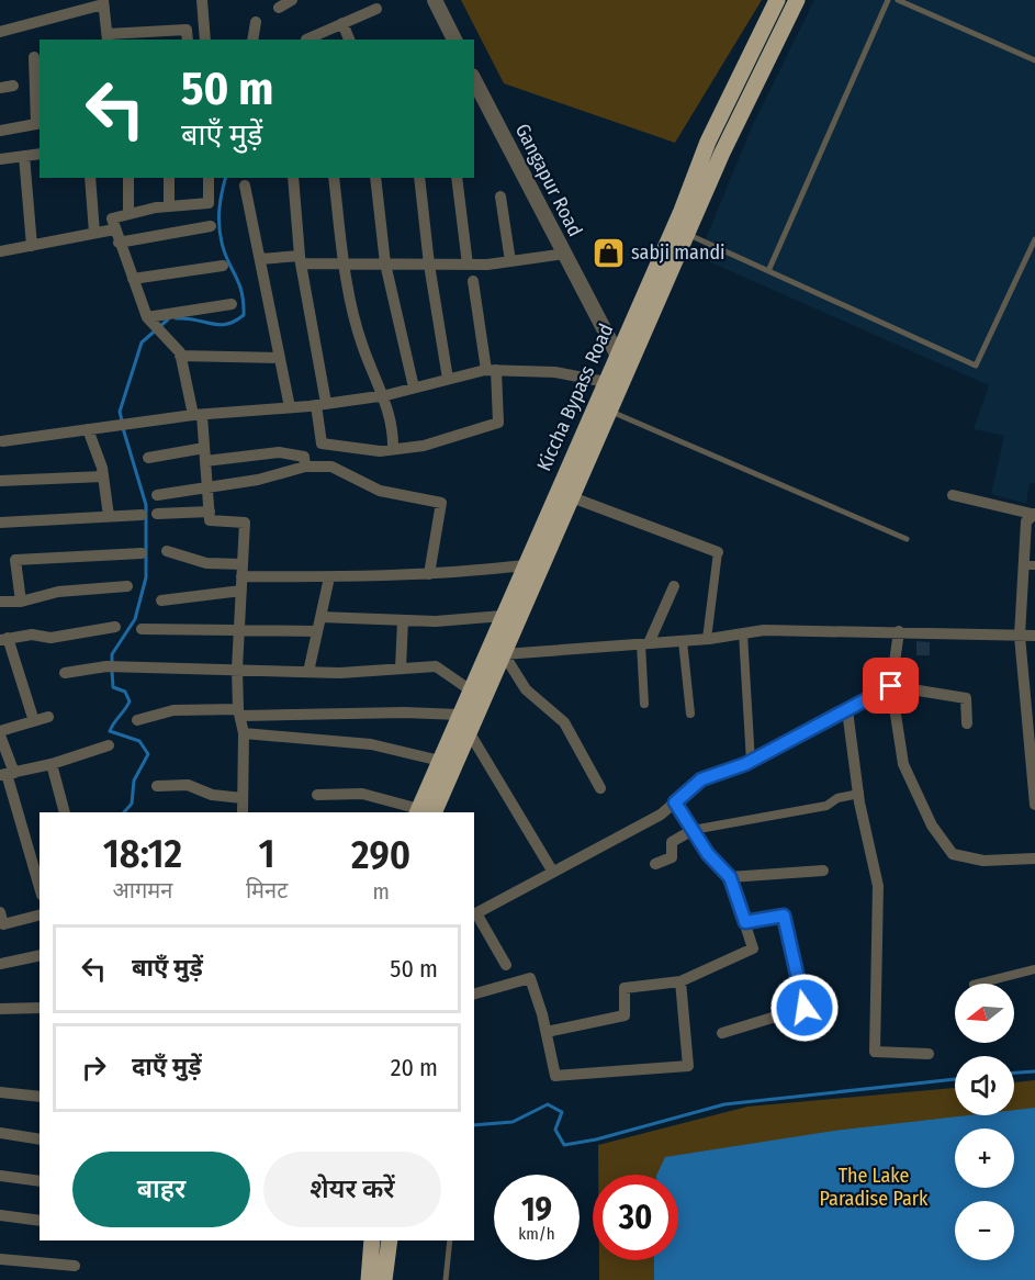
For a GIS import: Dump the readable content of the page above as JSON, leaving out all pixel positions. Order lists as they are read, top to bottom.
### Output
{
  "streets": {
    "main road": ["Kiccha Bypass Road"],
    "street": ["Gangapur Road"]
  },
  "crossings": [
    ["Gangapur Road", "Kiccha Bypass Road"]
  ],
  "parks": ["The Lake Paradise Park"],
  "places": {
    "shop": ["sabji mandi"]
  },
  "north": "left",
  "page": {
    "turn": ["50 m", "बाएँ मुड़ें"],
    "eta": [
      "18:12",
      "आगमन",
      "1",
      "मिनट",
      "290",
      "m"
    ],
    "list": [
      {
        "name": "बाएँ मुड़ें",
        "value": "50 m"
      },
      {
        "name": "दाएँ मुड़ें",
        "value": "20 m"
      }
    ],
    "map_buttons": ["+", "−"],
    "buttons": ["बाहर", "शेयर करें"],
    "speed": "19 km/h",
    "limit": "30"
  }
}
